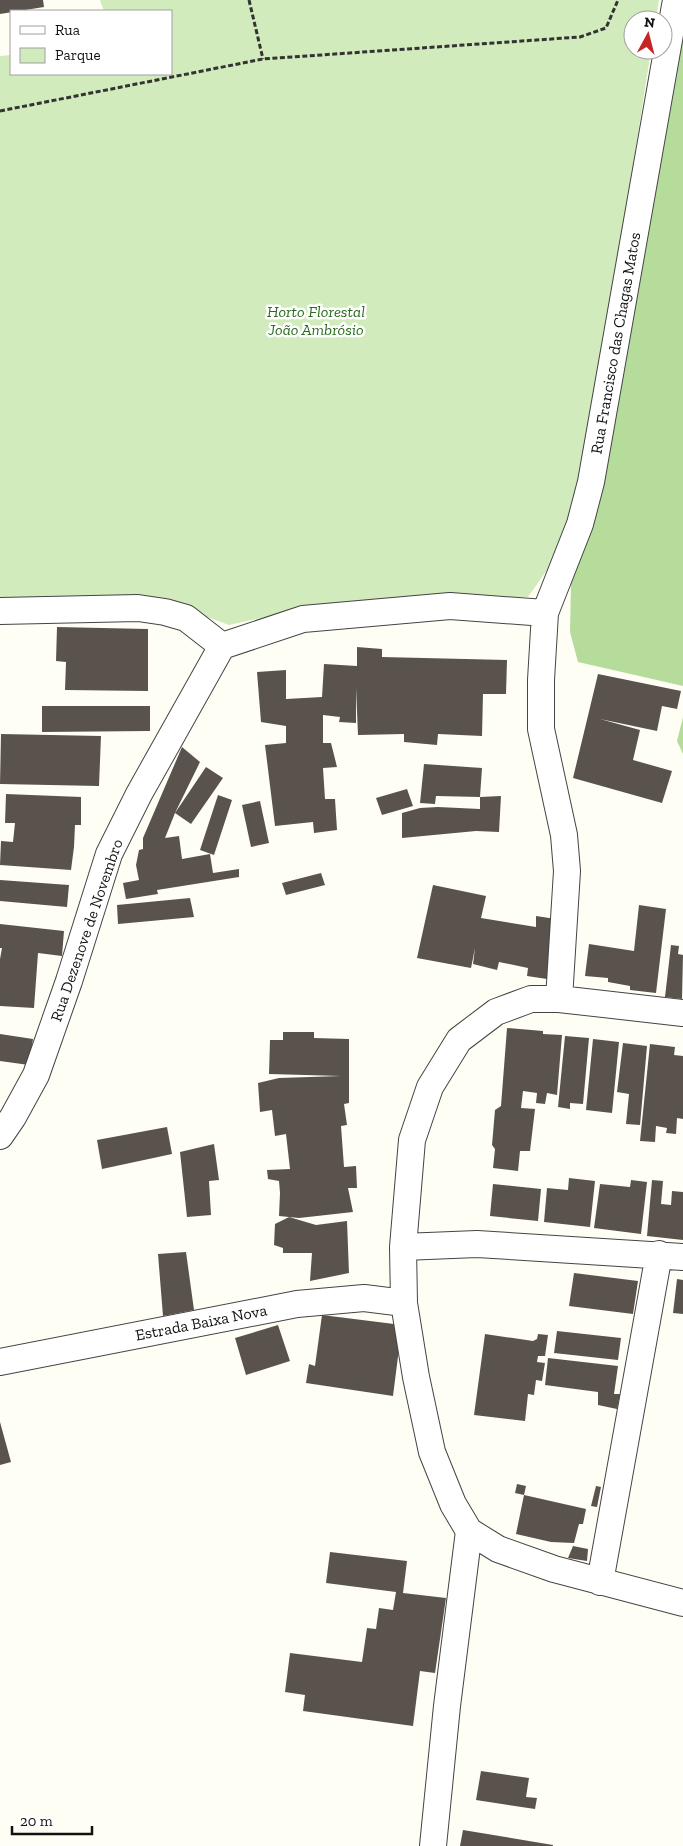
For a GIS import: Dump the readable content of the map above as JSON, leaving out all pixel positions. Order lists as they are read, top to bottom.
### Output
{
  "streets": {
    "street": ["Rua Francisco das Chagas Matos", "Rua Dezenove de Novembro", "Estrada Baixa Nova"]
  },
  "parks": ["Horto Florestal João Ambrósio"],
  "legend": ["Rua", "Parque"],
  "scale_bar": "20 m",
  "north": "top"
}
